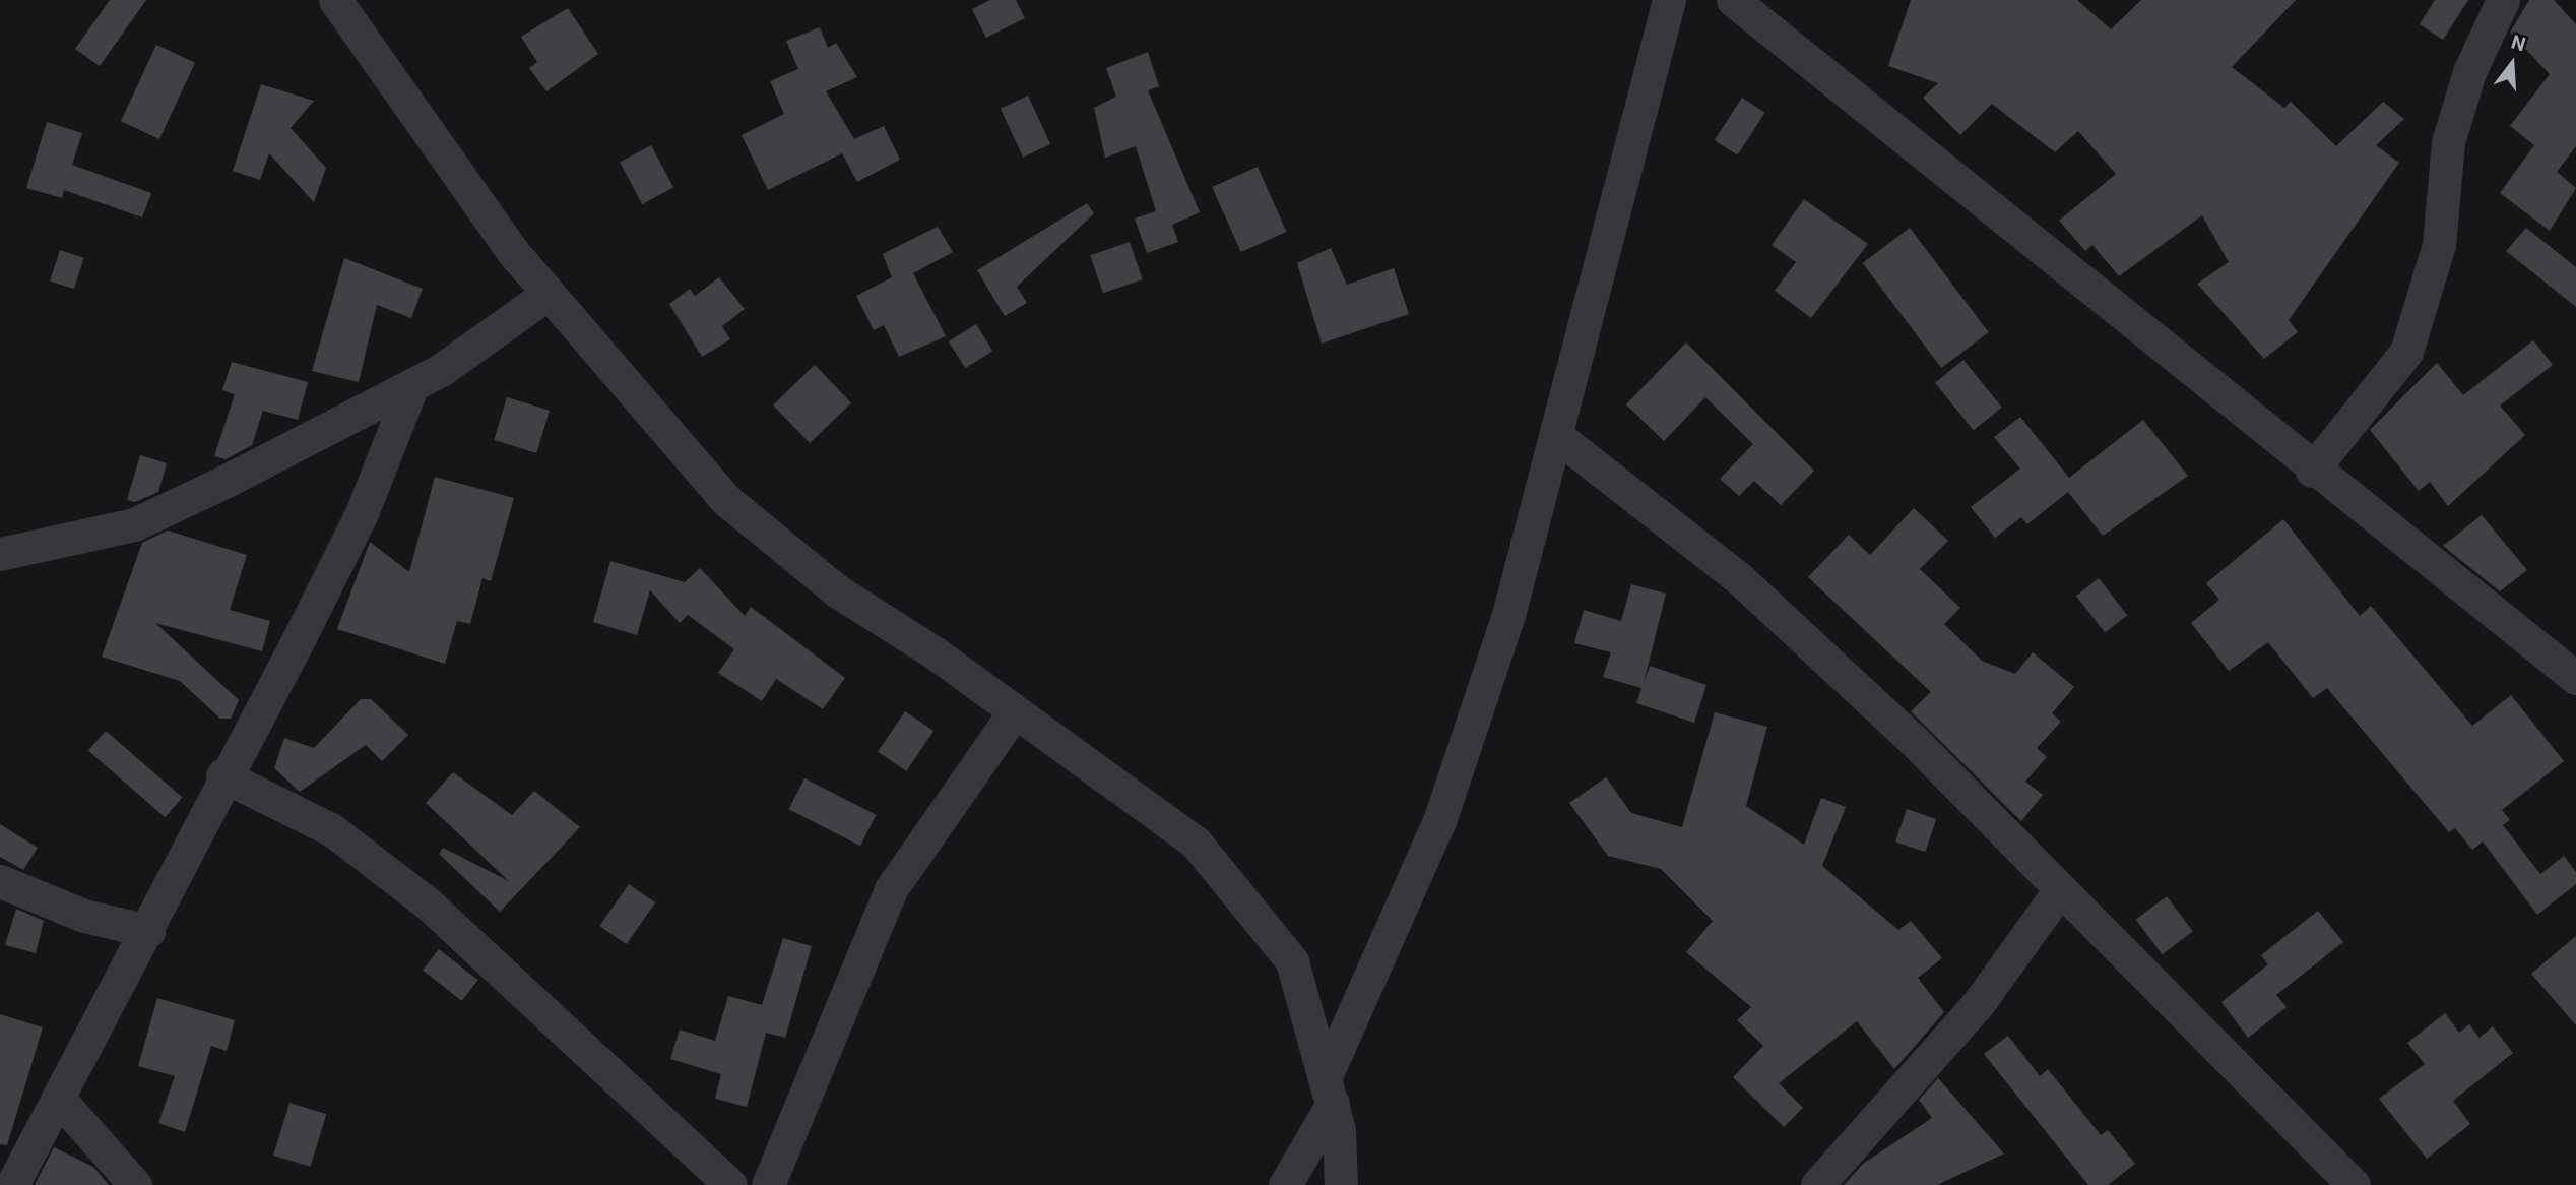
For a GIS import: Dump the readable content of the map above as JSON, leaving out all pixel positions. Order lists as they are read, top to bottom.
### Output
{
  "north": "top"
}
